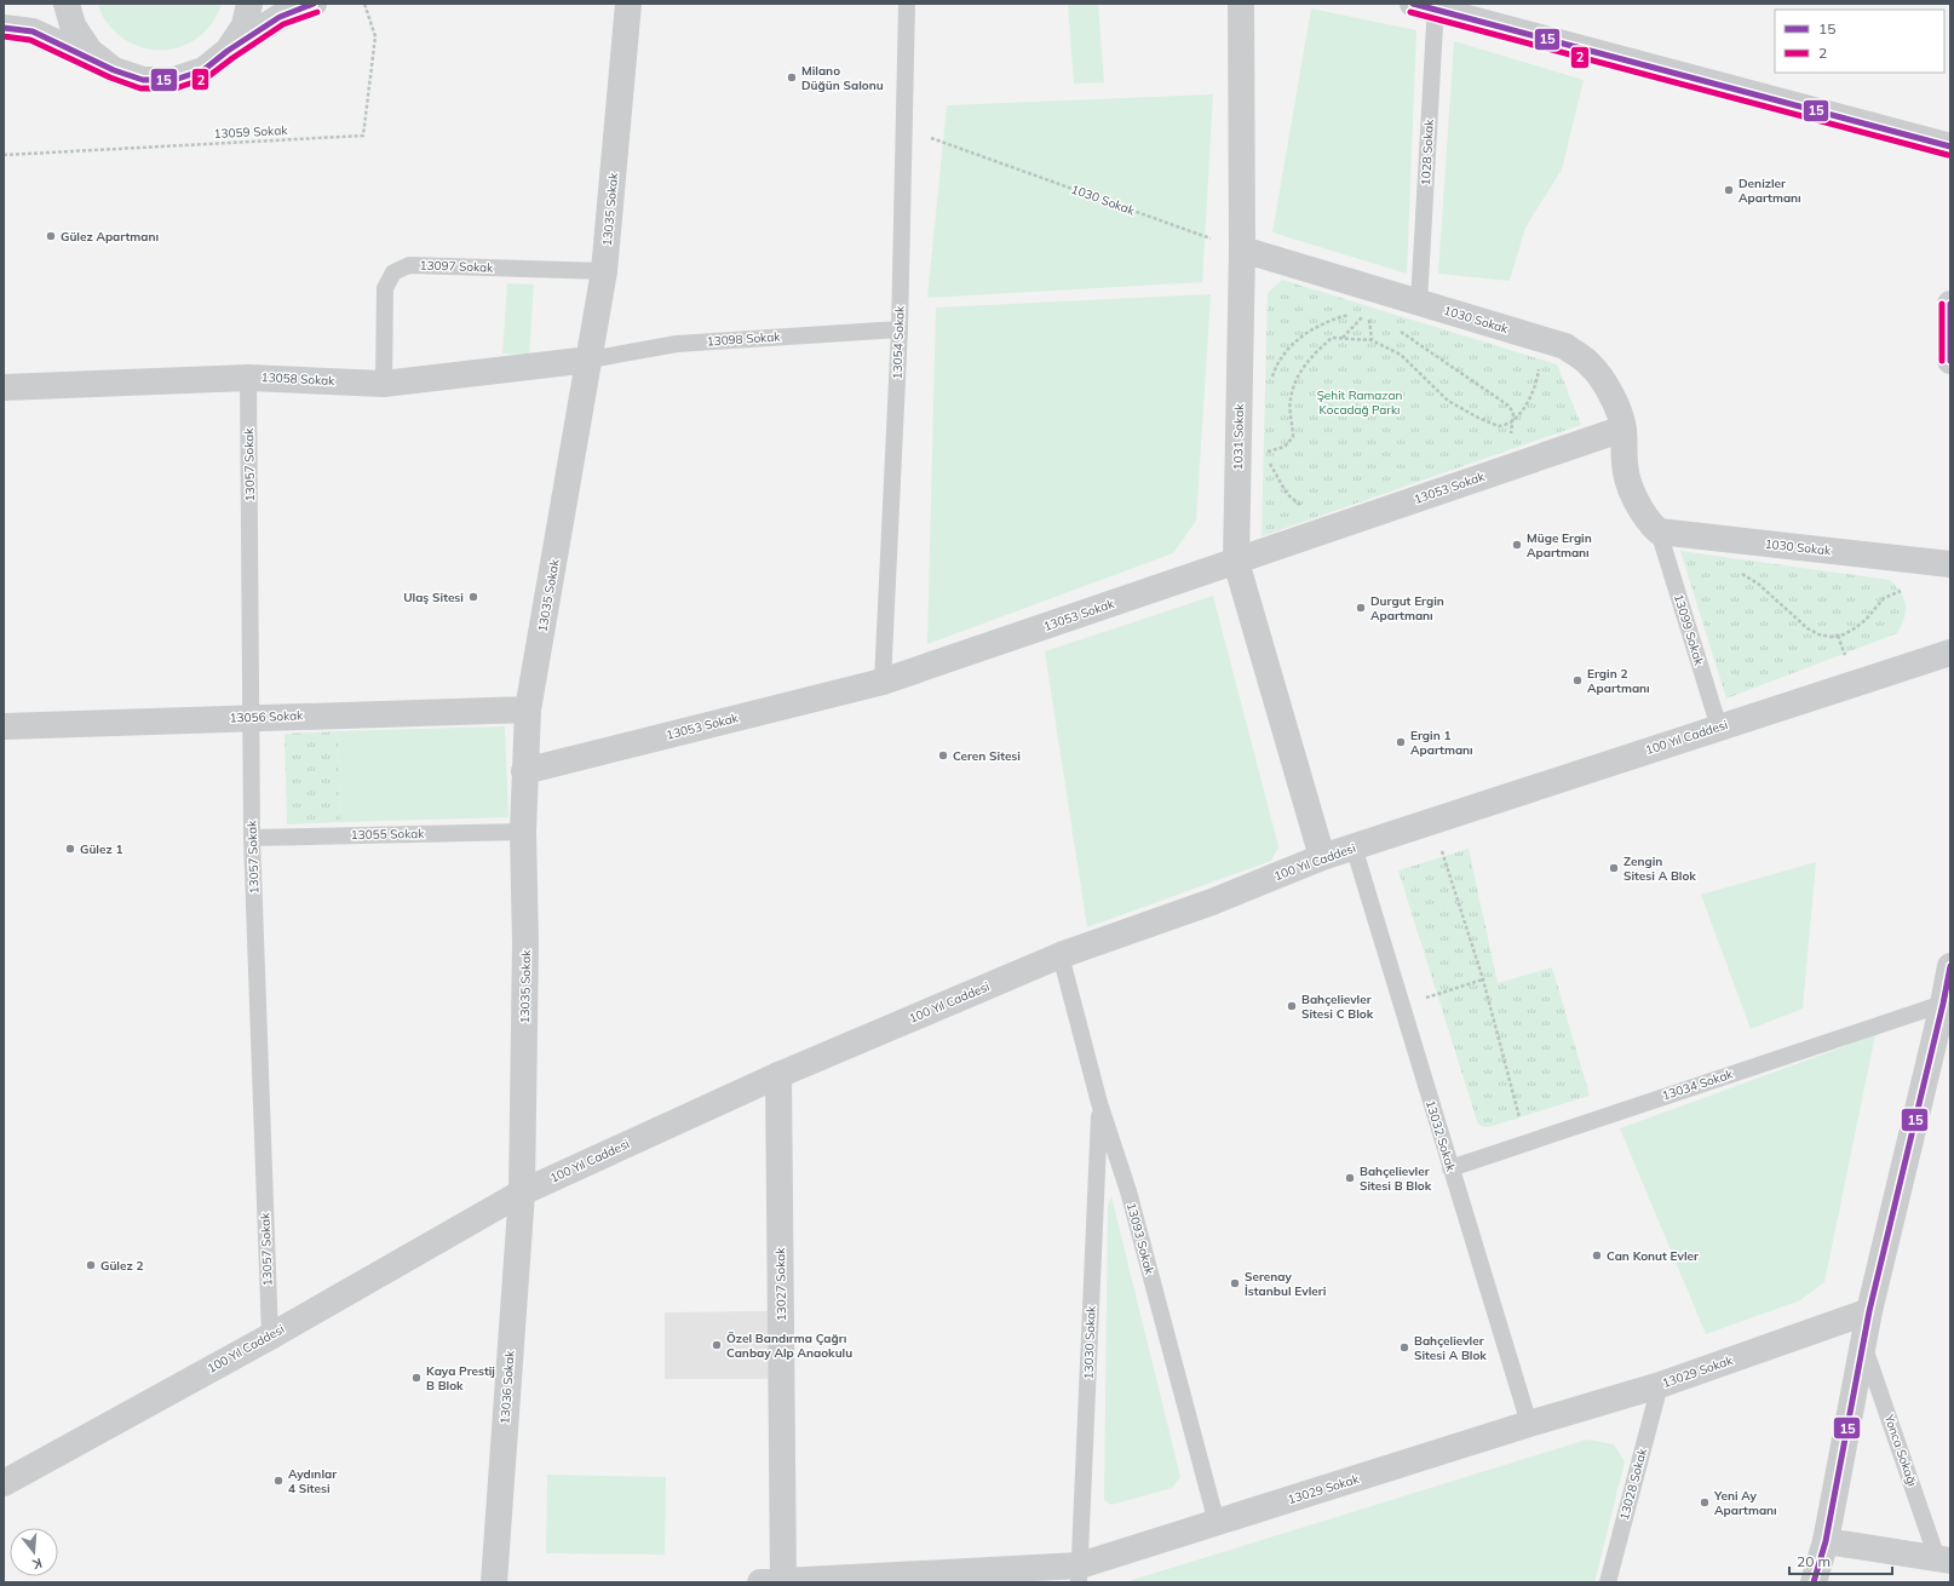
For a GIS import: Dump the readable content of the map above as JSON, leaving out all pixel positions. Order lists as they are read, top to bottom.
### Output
{
  "streets": {
    "street": [
      "1030 Sokak",
      "13035 Sokak",
      "13058 Sokak",
      "1031 Sokak",
      "13053 Sokak",
      "13056 Sokak",
      "100 Yıl Caddesi",
      "13027 Sokak",
      "13029 Sokak",
      "13036 Sokak",
      "Yonca Sokağı"
    ],
    "lane": [
      "1028 Sokak",
      "13097 Sokak",
      "13098 Sokak",
      "13054 Sokak",
      "13057 Sokak",
      "13099 Sokak",
      "13055 Sokak",
      "13034 Sokak",
      "13032 Sokak",
      "13093 Sokak",
      "13030 Sokak",
      "13028 Sokak"
    ],
    "path": ["13059 Sokak"]
  },
  "crossings": [
    ["1028 Sokak", "1030 Sokak"],
    ["1030 Sokak", "13054 Sokak"],
    ["1030 Sokak", "1031 Sokak"],
    ["1030 Sokak", "13053 Sokak"],
    ["1030 Sokak", "13099 Sokak"],
    ["13035 Sokak", "13097 Sokak"],
    ["13035 Sokak", "13098 Sokak"],
    ["13035 Sokak", "13058 Sokak"],
    ["13035 Sokak", "13053 Sokak"],
    ["13035 Sokak", "13056 Sokak"],
    ["13035 Sokak", "100 Yıl Caddesi"],
    ["13035 Sokak", "13055 Sokak"],
    ["13035 Sokak", "13036 Sokak"],
    ["13097 Sokak", "13058 Sokak"],
    ["13098 Sokak", "13054 Sokak"],
    ["13098 Sokak", "13058 Sokak"],
    ["13054 Sokak", "13053 Sokak"],
    ["13058 Sokak", "13057 Sokak"],
    ["1031 Sokak", "13053 Sokak"],
    ["1031 Sokak", "100 Yıl Caddesi"],
    ["13057 Sokak", "13056 Sokak"],
    ["13057 Sokak", "100 Yıl Caddesi"],
    ["13057 Sokak", "13055 Sokak"],
    ["13099 Sokak", "100 Yıl Caddesi"],
    ["100 Yıl Caddesi", "13032 Sokak"],
    ["100 Yıl Caddesi", "13093 Sokak"],
    ["100 Yıl Caddesi", "13027 Sokak"],
    ["100 Yıl Caddesi", "13036 Sokak"],
    ["13034 Sokak", "13032 Sokak"],
    ["13032 Sokak", "13029 Sokak"],
    ["13093 Sokak", "13030 Sokak"],
    ["13093 Sokak", "13029 Sokak"],
    ["13027 Sokak", "13029 Sokak"],
    ["13030 Sokak", "13029 Sokak"],
    ["13029 Sokak", "13028 Sokak"]
  ],
  "parks": ["Şehit Ramazan Kocadağ Parkı"],
  "places": [
    "Milano Düğün Salonu",
    "Denizler Apartmanı",
    "Gülez Apartmanı",
    "Müge Ergin Apartmanı",
    "Ulaş Sitesi",
    "Durgut Ergin Apartmanı",
    "Ergin 2 Apartmanı",
    "Ergin 1 Apartmanı",
    "Ceren Sitesi",
    "Gülez 1",
    "Zengin Sitesi A Blok",
    "Bahçelievler Sitesi C Blok",
    "Bahçelievler Sitesi B Blok",
    "Can Konut Evler",
    "Gülez 2",
    "Serenay İstanbul Evleri",
    "Özel Bandırma Çağrı Canbay Alp Anaokulu",
    "Bahçelievler Sitesi A Blok",
    "Kaya Prestij B Blok",
    "Aydınlar 4 Sitesi",
    "Yeni Ay Apartmanı"
  ],
  "lines": ["transit line 15", "transit line 2"],
  "legend": ["15", "2"],
  "scale_bar": "20 m",
  "north": "bottom"
}
